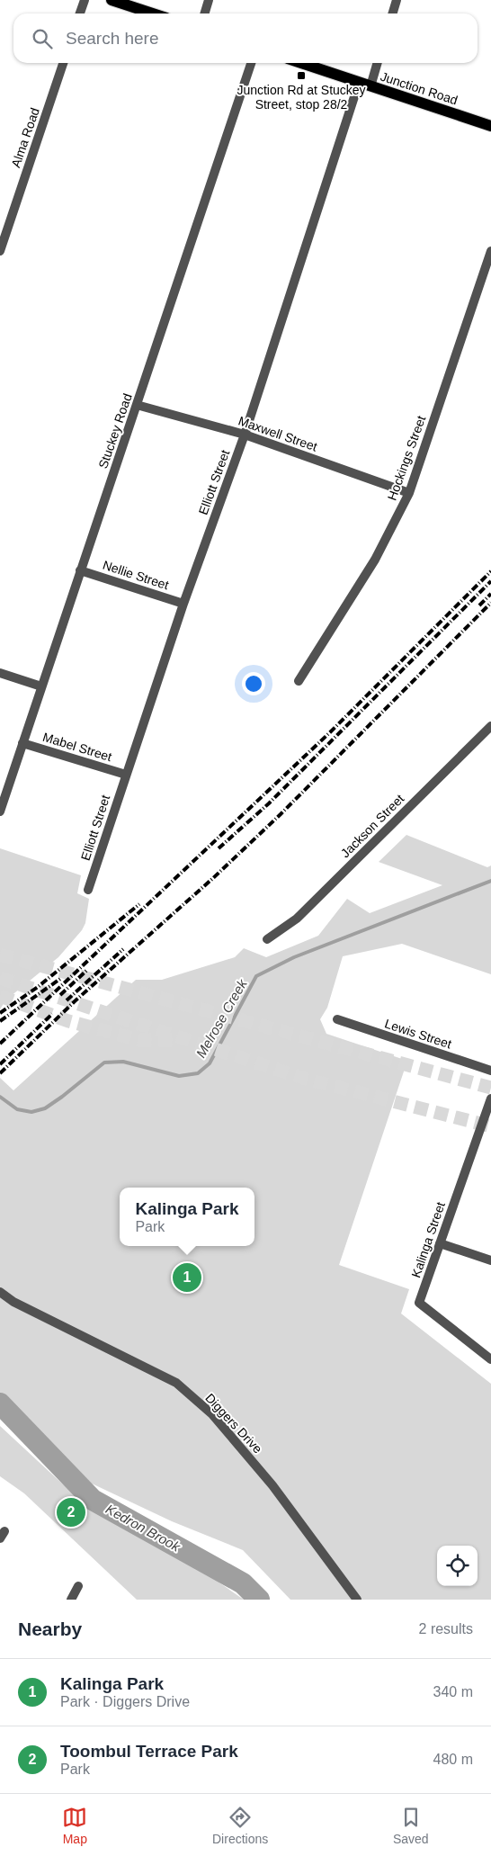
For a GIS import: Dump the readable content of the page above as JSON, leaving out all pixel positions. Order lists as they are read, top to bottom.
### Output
{
  "streets": {
    "main road": ["Junction Road"],
    "street": [
      "Alma Road",
      "Stuckey Road",
      "Maxwell Street",
      "Hockings Street",
      "Elliott Street",
      "Nellie Street",
      "Mabel Street",
      "Jackson Street",
      "Lewis Street",
      "Kalinga Street",
      "Diggers Drive"
    ]
  },
  "crossings": [
    ["Junction Road", "Elliott Street"],
    ["Stuckey Road", "Maxwell Street"],
    ["Stuckey Road", "Nellie Street"],
    ["Stuckey Road", "Mabel Street"],
    ["Maxwell Street", "Hockings Street"],
    ["Maxwell Street", "Elliott Street"],
    ["Elliott Street", "Nellie Street"],
    ["Elliott Street", "Mabel Street"]
  ],
  "water": ["Melrose Creek", "Kedron Brook"],
  "places": {
    "transit": ["Junction Rd at Stuckey Street, stop 28/2"]
  },
  "page": {
    "search": "Search here",
    "popup": ["Kalinga Park", "Park"],
    "pins": ["1", "2"],
    "heading": ["Nearby", "2 results"],
    "list": [
      {
        "mark": "1",
        "name": "Kalinga Park",
        "note": "Park · Diggers Drive",
        "value": "340 m"
      },
      {
        "mark": "2",
        "name": "Toombul Terrace Park",
        "note": "Park",
        "value": "480 m"
      }
    ],
    "nav": ["Map", "Directions", "Saved"]
  }
}
